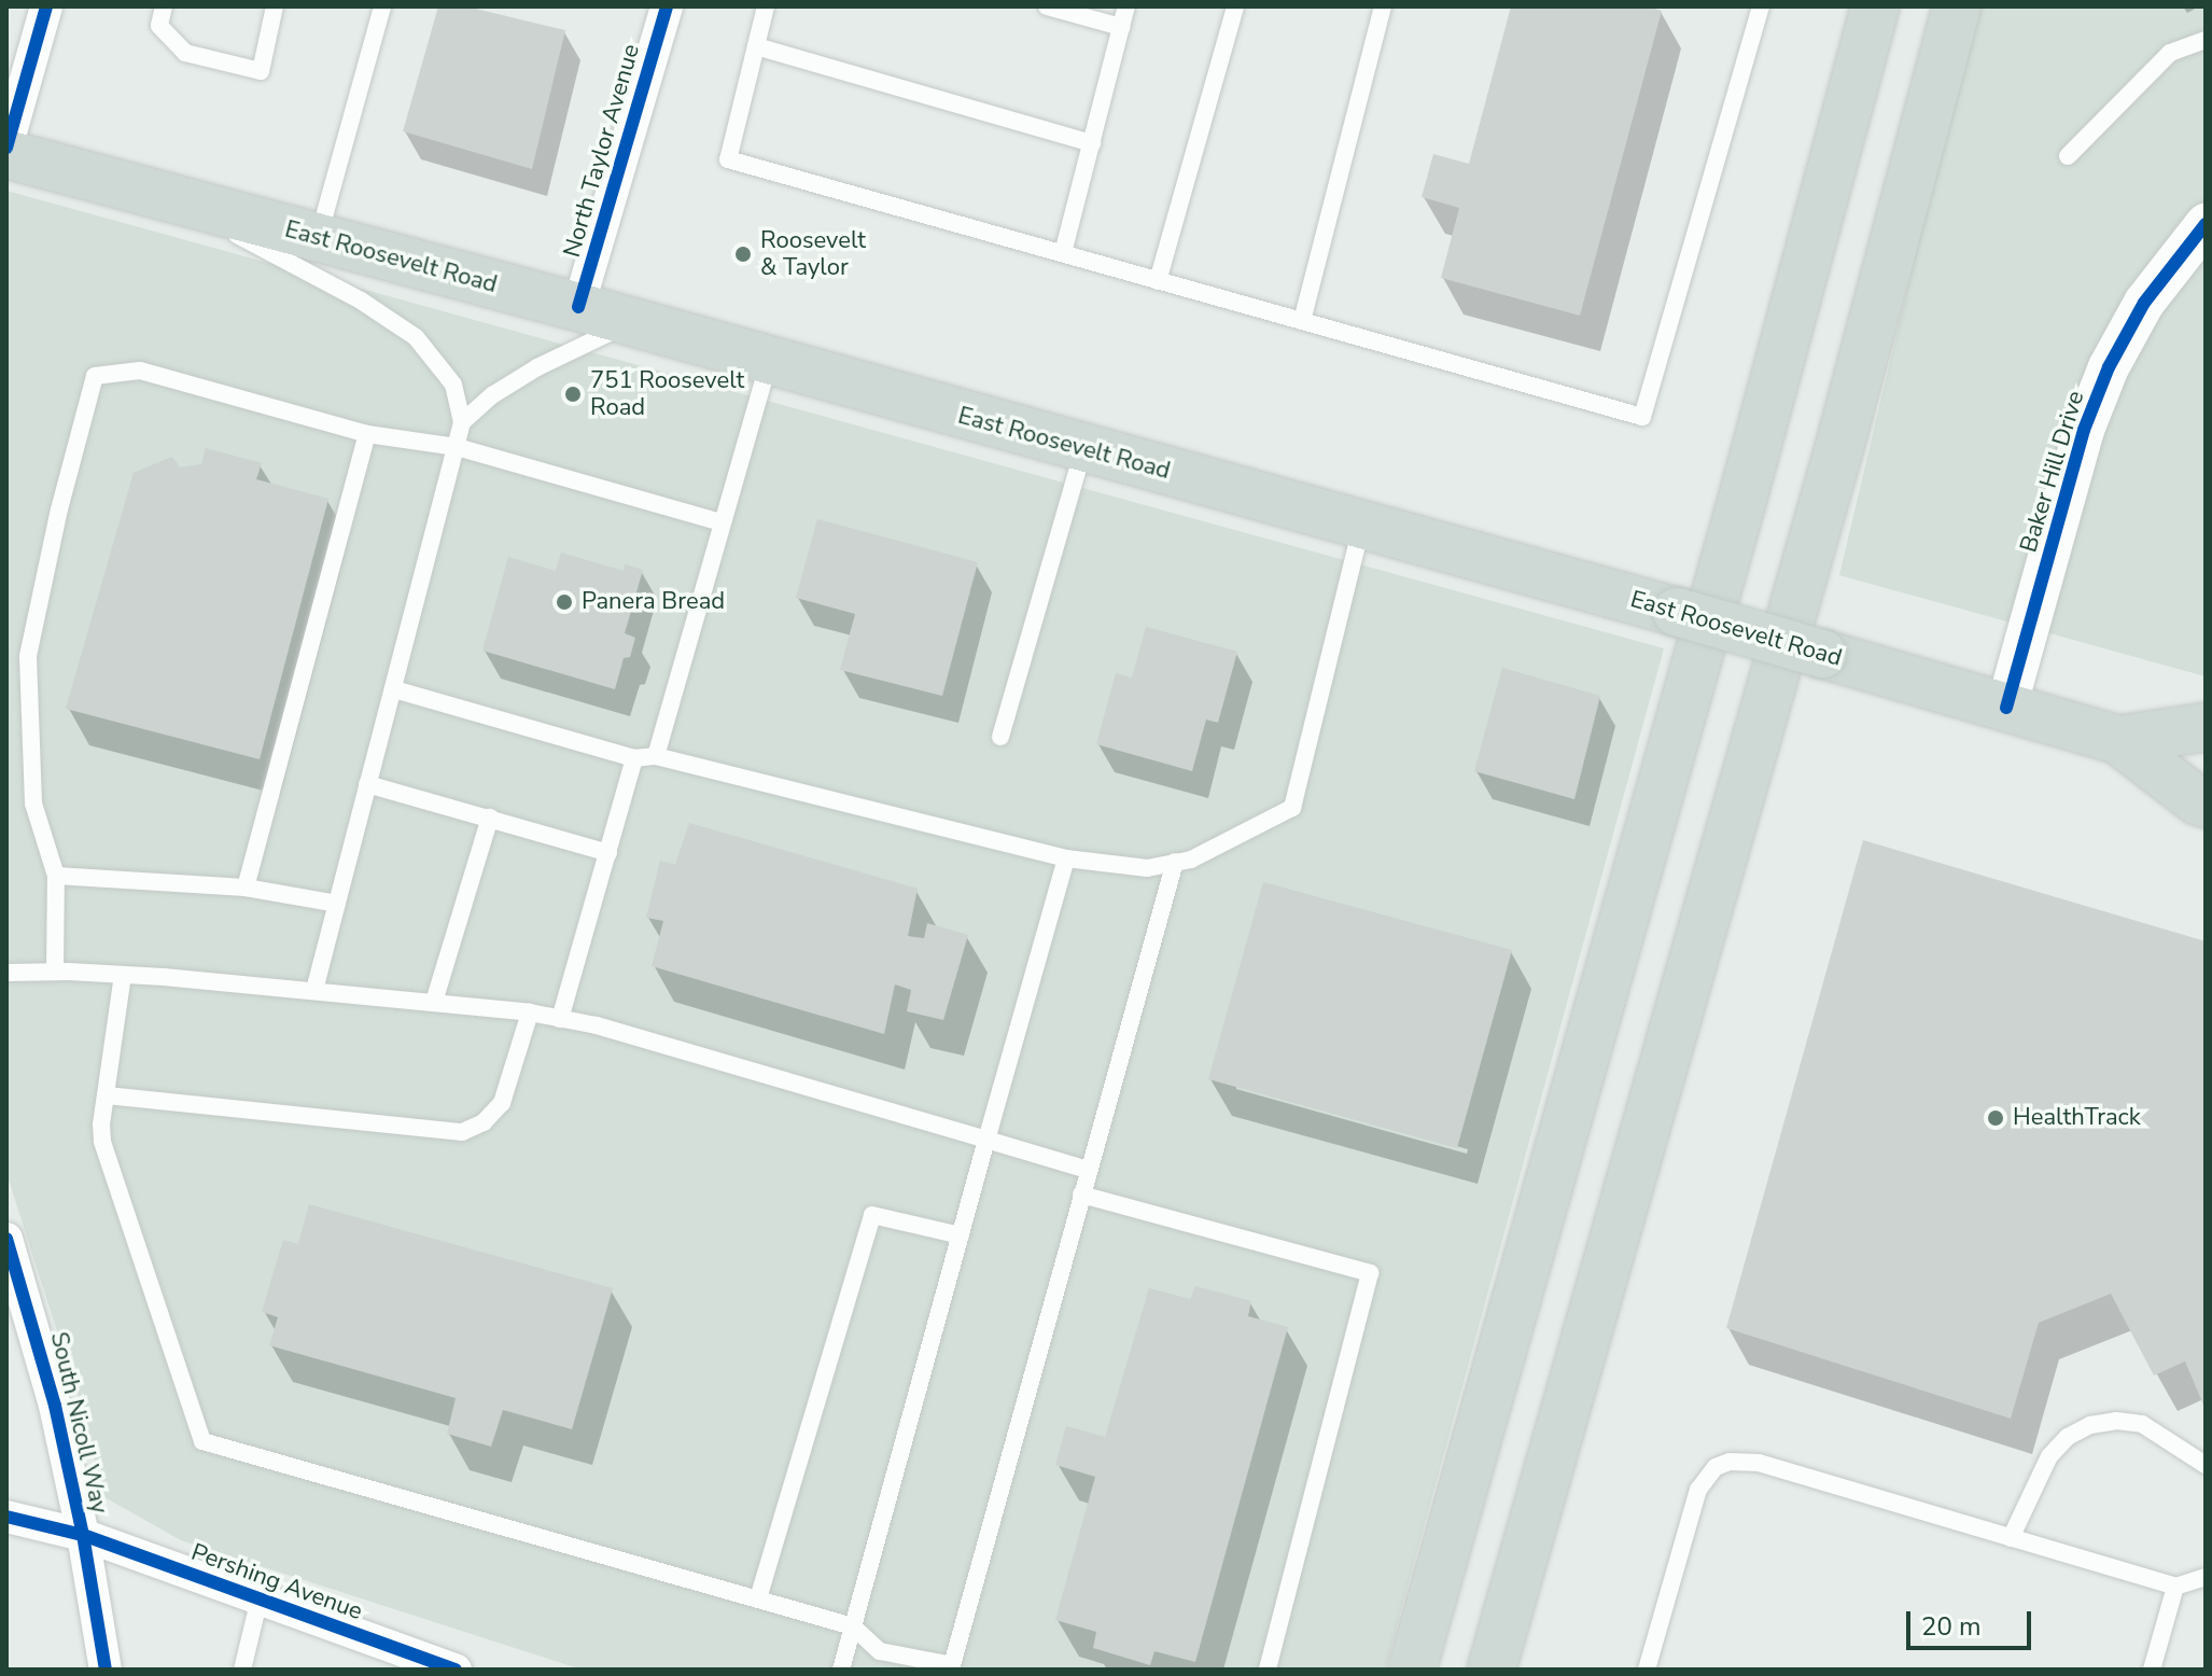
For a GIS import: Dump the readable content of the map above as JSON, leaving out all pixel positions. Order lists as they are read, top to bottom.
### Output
{
  "streets": {
    "main road": ["East Roosevelt Road"],
    "street": [
      "North Taylor Avenue",
      "Baker Hill Drive",
      "South Nicoll Way",
      "Pershing Avenue"
    ]
  },
  "crossings": [
    ["North Taylor Avenue", "East Roosevelt Road"],
    ["East Roosevelt Road", "Baker Hill Drive"],
    ["South Nicoll Way", "Pershing Avenue"]
  ],
  "places": [
    "Roosevelt & Taylor",
    "751 Roosevelt Road",
    "Panera Bread",
    "HealthTrack"
  ],
  "scale_bar": "20 m"
}
